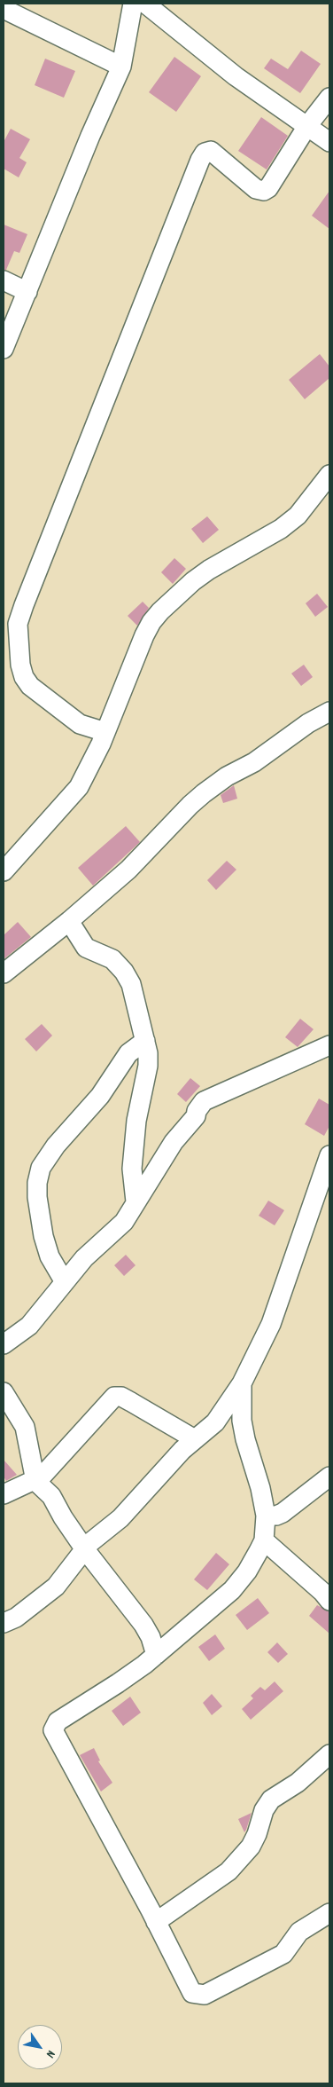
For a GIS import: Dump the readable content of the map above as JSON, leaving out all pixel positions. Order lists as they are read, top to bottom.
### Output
{
  "north": "bottom right"
}
